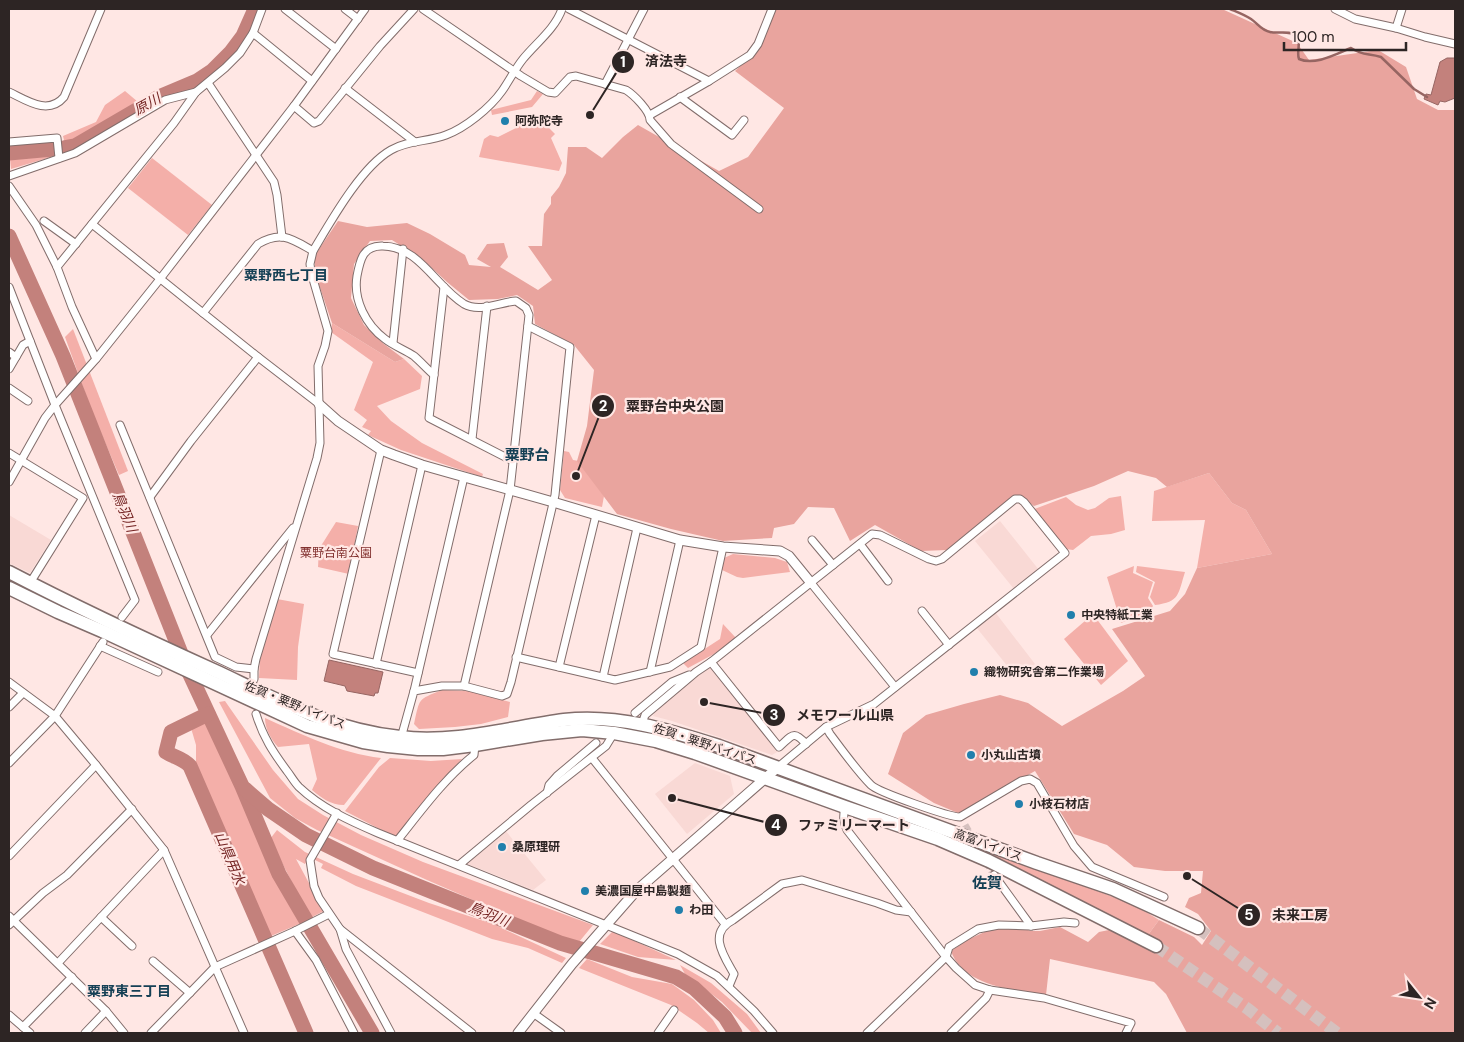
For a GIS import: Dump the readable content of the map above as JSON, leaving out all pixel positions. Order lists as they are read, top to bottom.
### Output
{
  "streets": {
    "highway": ["佐賀・粟野バイパス", "高富バイパス"]
  },
  "crossings": [
    ["佐賀・粟野バイパス", "高富バイパス"]
  ],
  "districts": [
    "粟野西七丁目",
    "粟野台",
    "佐賀",
    "粟野東三丁目"
  ],
  "water": ["原川", "鳥羽川", "山県用水"],
  "parks": ["粟野台南公園"],
  "places": [
    "済法寺",
    "阿弥陀寺",
    "粟野台中央公園",
    "中央特紙工業",
    "織物研究舎第二作業場",
    "メモワール山県",
    "小丸山古墳",
    "ファミリーマート",
    "小枝石材店",
    "桑原理研",
    "未来工房",
    "美濃国屋中島製麺",
    "わ田"
  ],
  "scale_bar": "100 m",
  "north": "bottom right"
}
